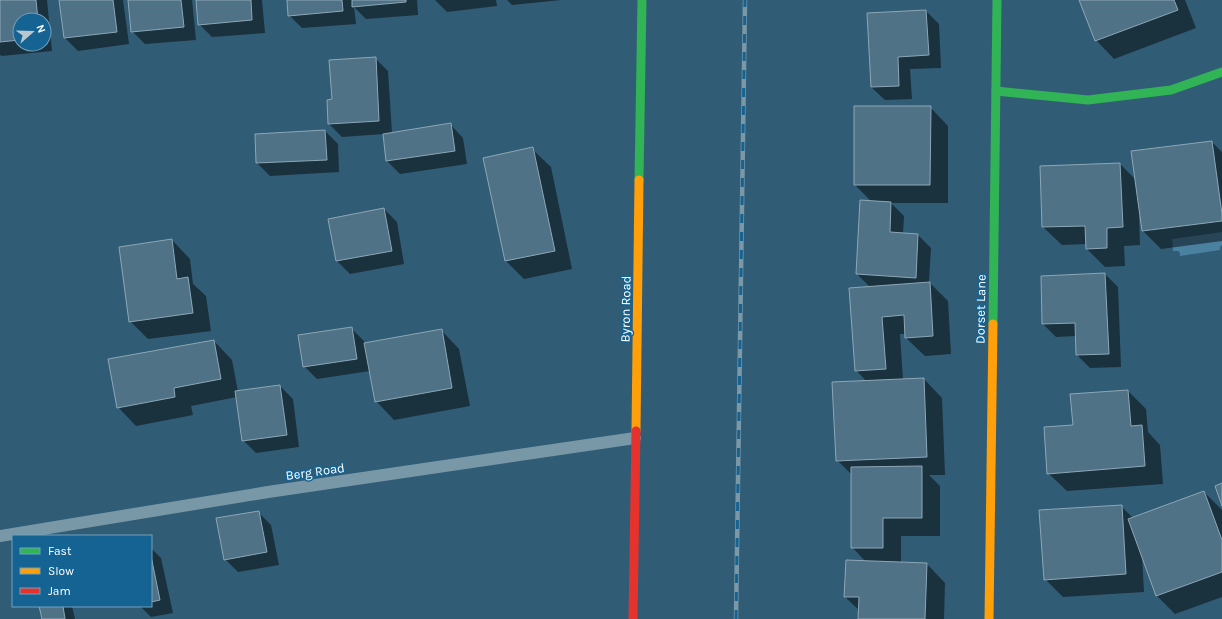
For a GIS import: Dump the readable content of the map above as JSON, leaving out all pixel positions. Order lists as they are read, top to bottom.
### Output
{
  "streets": {
    "street": ["Byron Road", "Dorset Lane"],
    "lane": ["Berg Road"]
  },
  "crossings": [
    ["Byron Road", "Berg Road"]
  ],
  "legend": ["Fast", "Slow", "Jam"],
  "north": "right"
}
